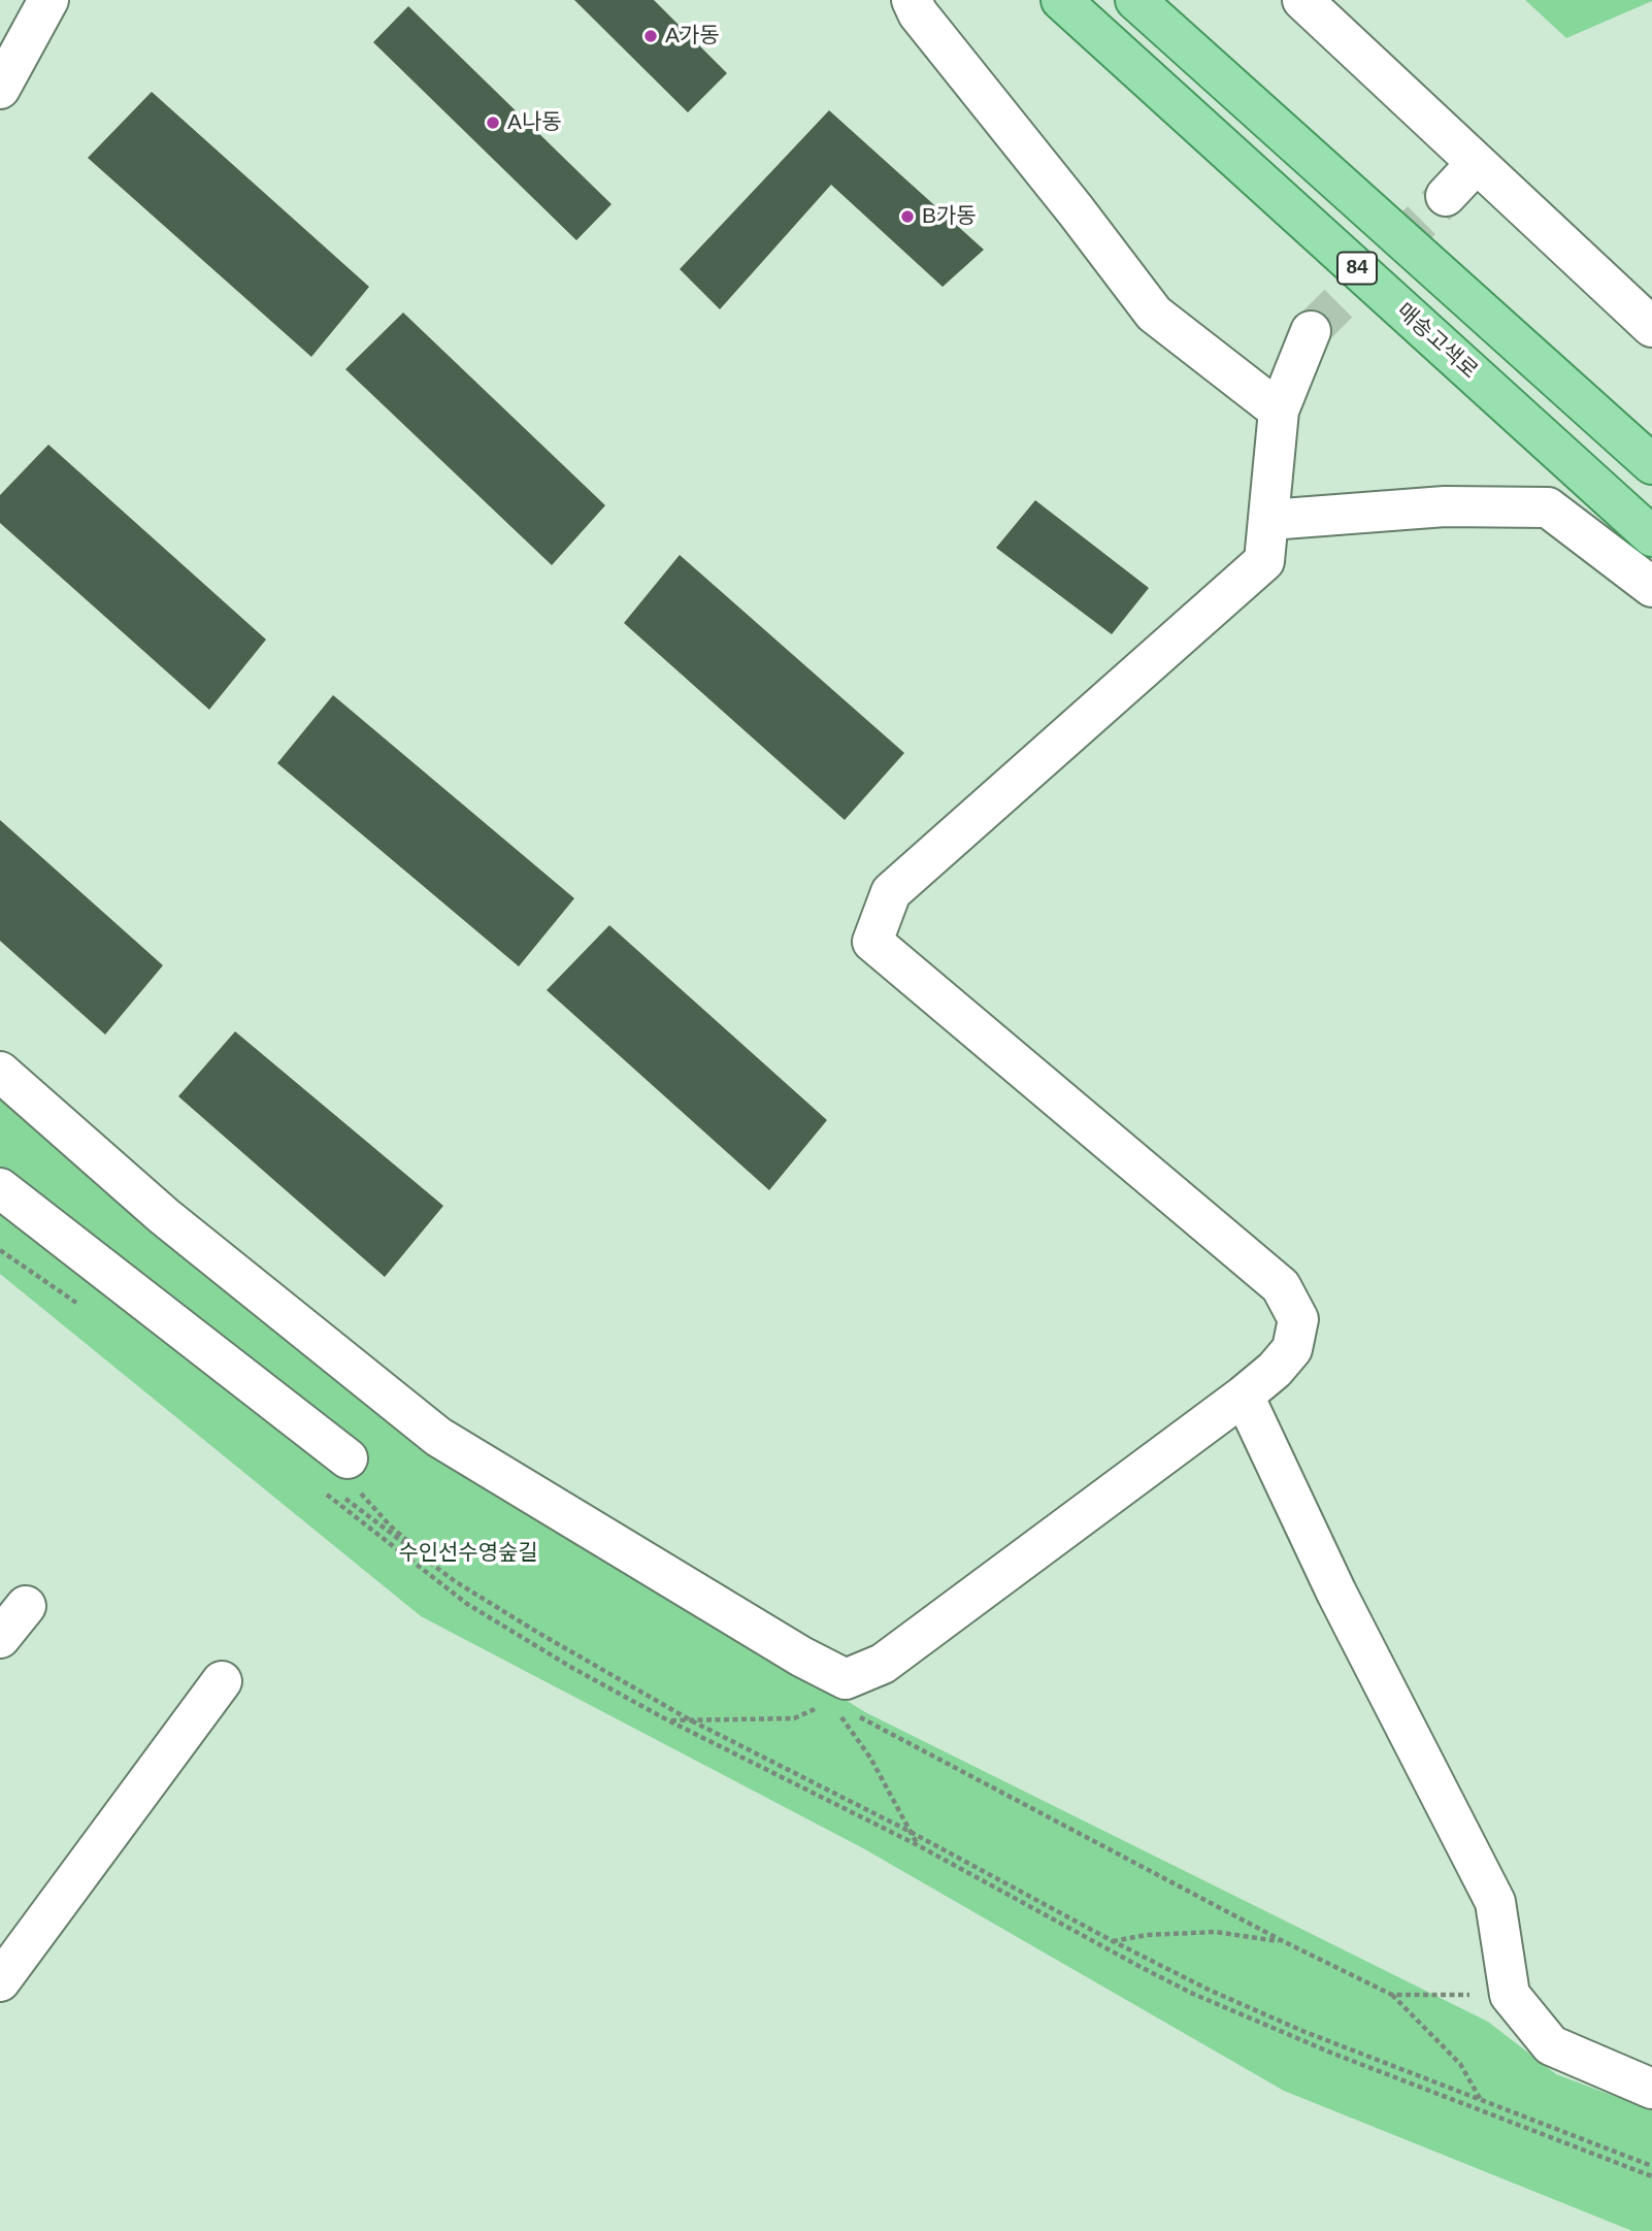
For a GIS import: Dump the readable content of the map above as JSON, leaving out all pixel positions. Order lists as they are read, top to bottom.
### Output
{
  "streets": {
    "main road": ["84", "매송고색로"]
  },
  "parks": ["수인선수영숲길"],
  "places": ["A가동", "A나동", "B가동"]
}
